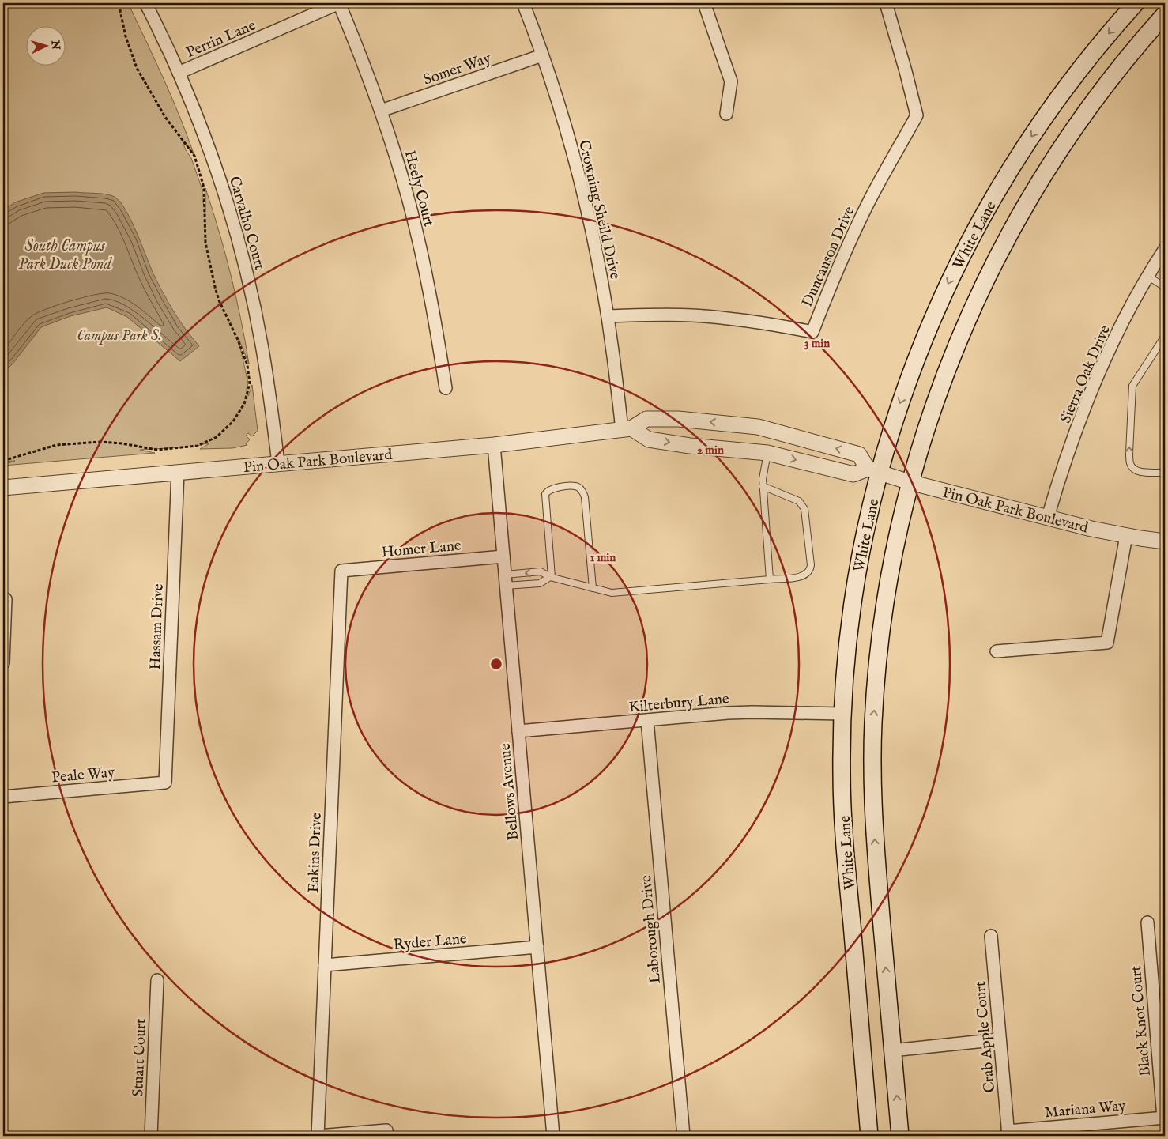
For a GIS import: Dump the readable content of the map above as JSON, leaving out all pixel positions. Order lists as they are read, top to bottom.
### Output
{
  "streets": {
    "main road": ["White Lane"],
    "street": [
      "Perrin Lane",
      "Somer Way",
      "Heely Court",
      "Crowning Sheild Drive",
      "Carvalho Court",
      "Duncanson Drive",
      "Sierra Oak Drive",
      "Pin Oak Park Boulevard",
      "Homer Lane",
      "Hassam Drive",
      "Kilterbury Lane",
      "Peale Way",
      "Bellows Avenue",
      "Eakins Drive",
      "Laborough Drive",
      "Ryder Lane",
      "Black Knot Court",
      "Crab Apple Court",
      "Stuart Court",
      "Mariana Way"
    ]
  },
  "crossings": [
    ["Perrin Lane", "Heely Court"],
    ["Perrin Lane", "Carvalho Court"],
    ["Somer Way", "Heely Court"],
    ["Somer Way", "Crowning Sheild Drive"],
    ["Crowning Sheild Drive", "Duncanson Drive"],
    ["Crowning Sheild Drive", "Pin Oak Park Boulevard"],
    ["Carvalho Court", "Pin Oak Park Boulevard"],
    ["White Lane", "Pin Oak Park Boulevard"],
    ["White Lane", "Kilterbury Lane"],
    ["Sierra Oak Drive", "Pin Oak Park Boulevard"],
    ["Pin Oak Park Boulevard", "Hassam Drive"],
    ["Pin Oak Park Boulevard", "Bellows Avenue"],
    ["Homer Lane", "Bellows Avenue"],
    ["Homer Lane", "Eakins Drive"],
    ["Hassam Drive", "Peale Way"],
    ["Kilterbury Lane", "Bellows Avenue"],
    ["Kilterbury Lane", "Laborough Drive"],
    ["Bellows Avenue", "Ryder Lane"],
    ["Eakins Drive", "Ryder Lane"],
    ["Black Knot Court", "Mariana Way"],
    ["Crab Apple Court", "Mariana Way"]
  ],
  "water": ["South Campus Park Duck Pond"],
  "parks": ["Campus Park S."],
  "north": "right",
  "rings": ["3 min", "2 min", "1 min"]
}
